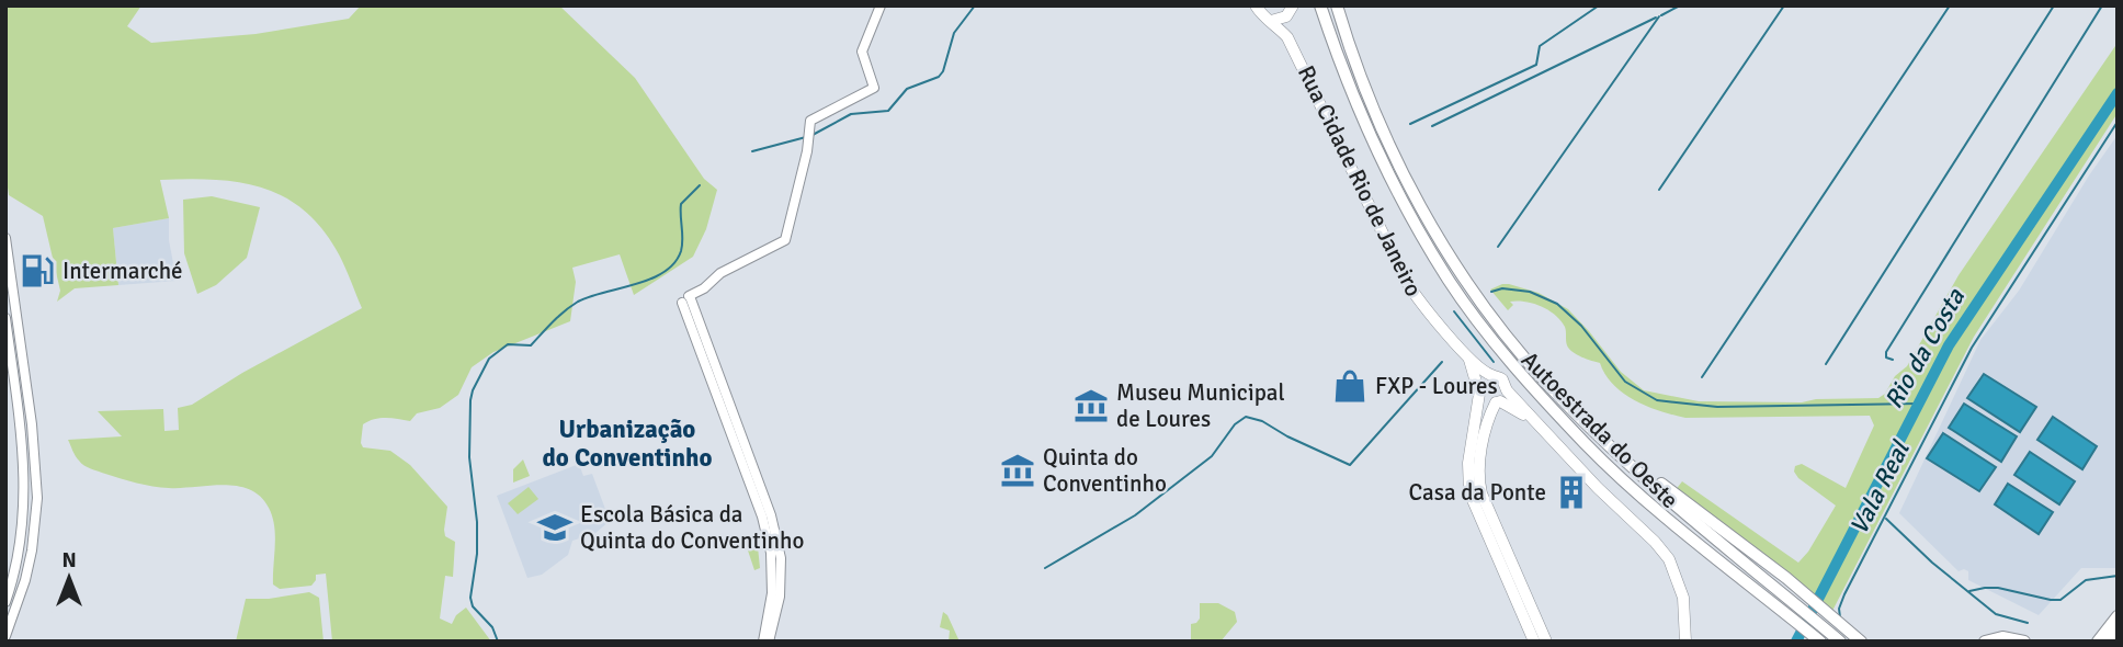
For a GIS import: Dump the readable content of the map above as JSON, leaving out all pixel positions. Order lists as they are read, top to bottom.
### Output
{
  "streets": {
    "highway": ["Autoestrada do Oeste"],
    "main road": ["Rua Cidade Rio de Janeiro"]
  },
  "districts": ["Urbanização do Conventinho"],
  "water": ["Rio da Costa", "Vala Real"],
  "places": {
    "fuel station": ["Intermarché"],
    "shop": ["FXP - Loures"],
    "museum": ["Museu Municipal de Loures", "Quinta do Conventinho"],
    "building": ["Casa da Ponte"],
    "school or university": ["Escola Básica da Quinta do Conventinho"]
  },
  "north": "top"
}
